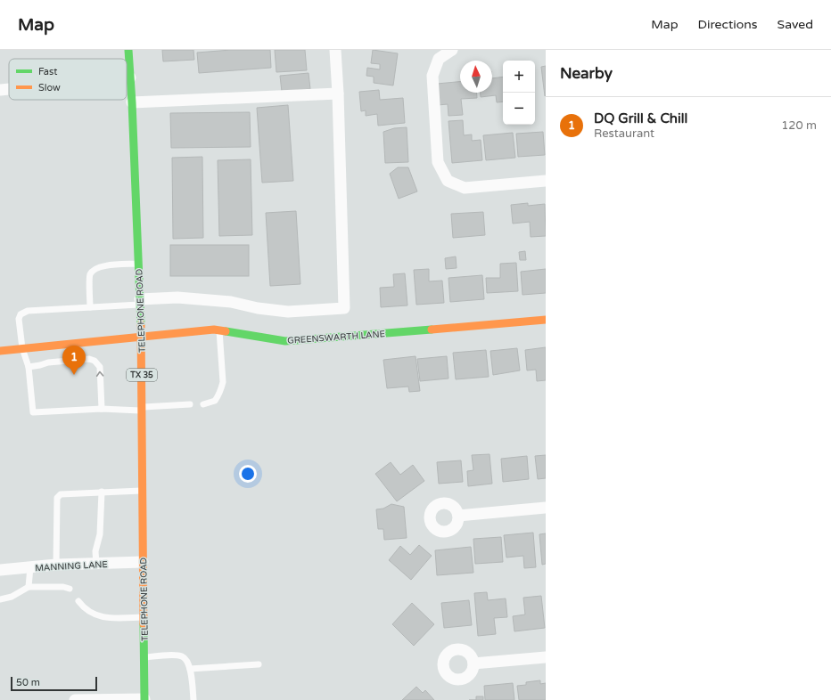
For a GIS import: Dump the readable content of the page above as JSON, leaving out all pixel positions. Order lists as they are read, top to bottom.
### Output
{
  "streets": {
    "main road": ["TELEPHONE ROAD", "GREENSWARTH LANE", "TX 35"],
    "street": ["MANNING LANE"]
  },
  "crossings": [
    ["TELEPHONE ROAD", "GREENSWARTH LANE"],
    ["TELEPHONE ROAD", "MANNING LANE"]
  ],
  "legend": ["Fast", "Slow"],
  "scale_bar": "50 m",
  "north": "top",
  "page": {
    "header": "Map",
    "nav": ["Map", "Directions", "Saved"],
    "heading": "Nearby",
    "map_buttons": ["+", "−"],
    "list": [
      {
        "mark": "1",
        "name": "DQ Grill & Chill",
        "note": "Restaurant",
        "value": "120 m"
      }
    ],
    "pins": "1",
    "scale": "50 m"
  }
}
